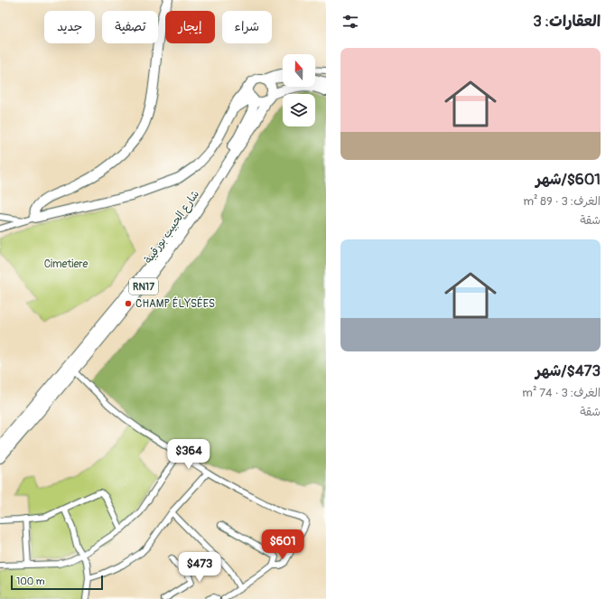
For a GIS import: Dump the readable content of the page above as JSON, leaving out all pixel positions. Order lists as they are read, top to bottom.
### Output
{
  "streets": {
    "main road": ["شارع الحبيب بورقيبة", "RN17"]
  },
  "crossings": [
    ["شارع الحبيب بورقيبة", "RN17"]
  ],
  "parks": ["Cimetiere"],
  "places": ["CHAMP ÉLYSÉES"],
  "scale_bar": "100 m",
  "north": "top",
  "page": {
    "heading": "العقارات: 3",
    "chip": [
      "شراء",
      "إيجار",
      "تصفية",
      "جديد"
    ],
    "list": [
      {
        "name": "$601/شهر",
        "note": "الغرف: 3 · 89 m² · شقة"
      },
      {
        "name": "$473/شهر",
        "note": "الغرف: 3 · 74 m² · شقة"
      }
    ],
    "price": ["$364", "$601", "$473"],
    "scale": "100 m"
  }
}
